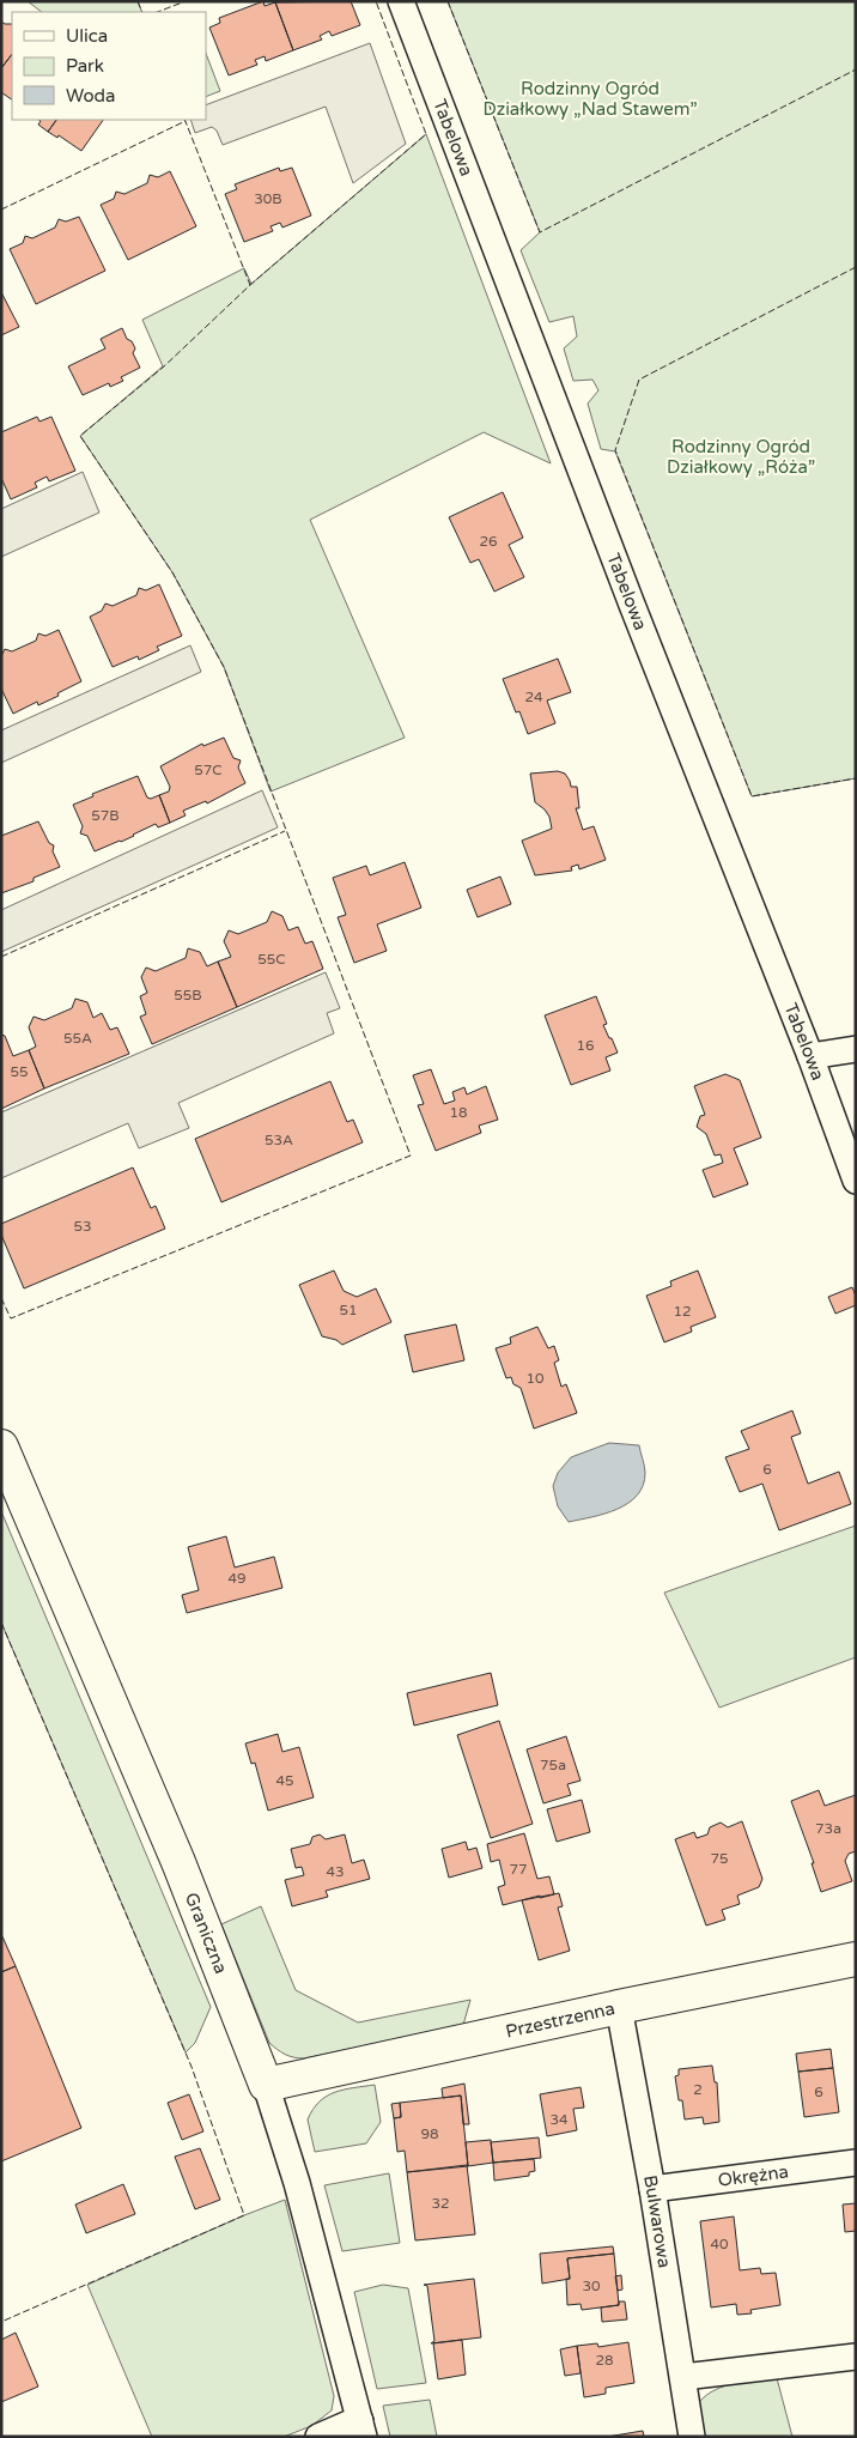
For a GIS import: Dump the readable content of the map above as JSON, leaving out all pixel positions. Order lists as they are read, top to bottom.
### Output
{
  "streets": {
    "street": [
      "Tabelowa",
      "Graniczna",
      "Przestrzenna",
      "Okrężna",
      "Bulwarowa"
    ]
  },
  "crossings": [
    ["Graniczna", "Przestrzenna"],
    ["Przestrzenna", "Bulwarowa"],
    ["Okrężna", "Bulwarowa"]
  ],
  "parks": ["Rodzinny Ogród Działkowy „Nad Stawem”", "Rodzinny Ogród Działkowy „Róża”"],
  "house_numbers": [
    "30B",
    "26",
    "24",
    "57C",
    "57B",
    "55C",
    "55B",
    "55A",
    "16",
    "55",
    "18",
    "53A",
    "53",
    "51",
    "12",
    "10",
    "6",
    "49",
    "75a",
    "45",
    "73a",
    "75",
    "77",
    "43",
    "2",
    "6",
    "34",
    "98",
    "32",
    "40",
    "30",
    "28"
  ],
  "legend": ["Ulica", "Park", "Woda"]
}
